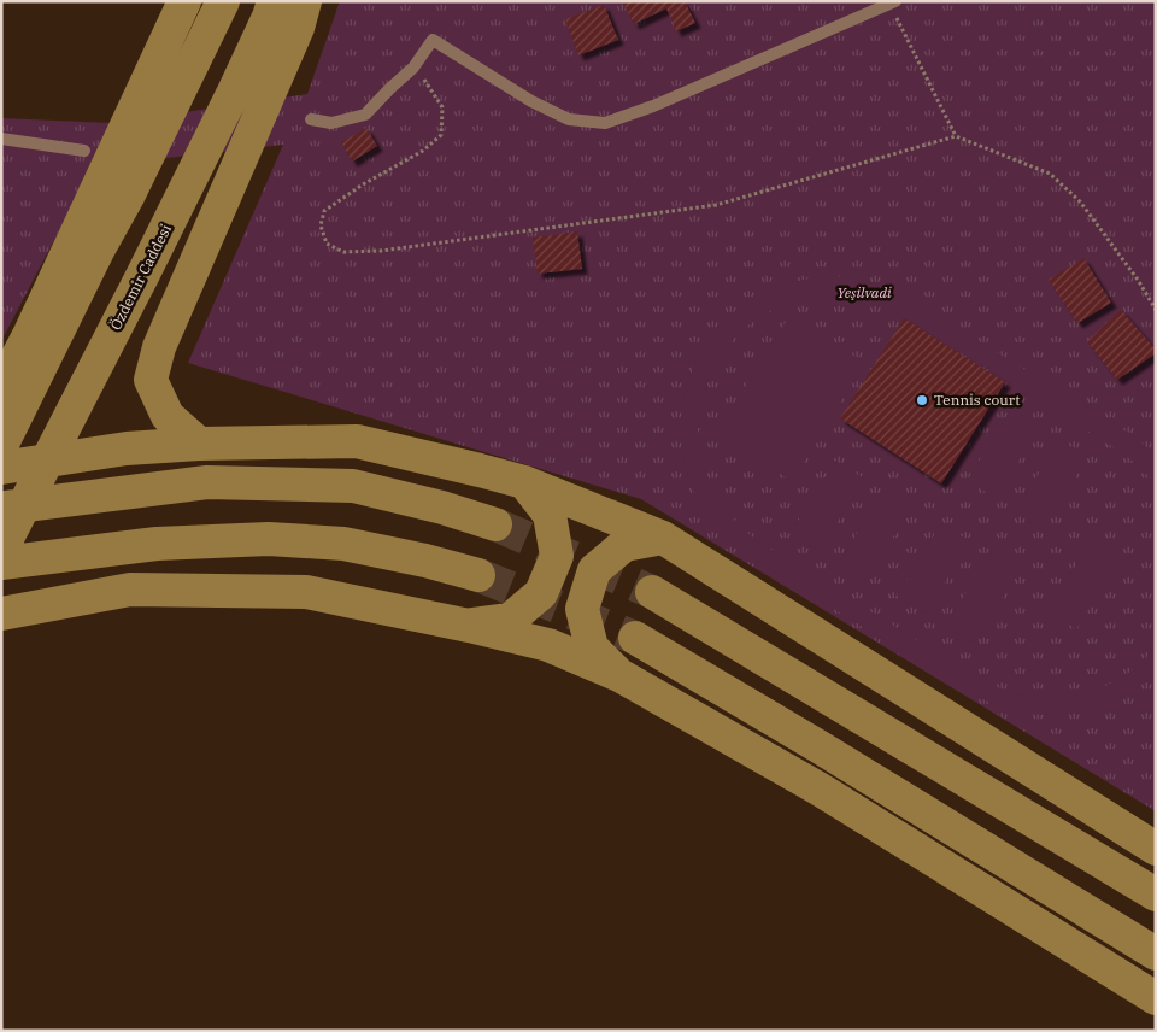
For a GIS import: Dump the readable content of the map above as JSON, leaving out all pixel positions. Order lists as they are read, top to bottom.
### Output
{
  "streets": {
    "main road": ["Özdemir Caddesi"]
  },
  "parks": ["Yeşilvadi"],
  "places": ["Tennis court"]
}
